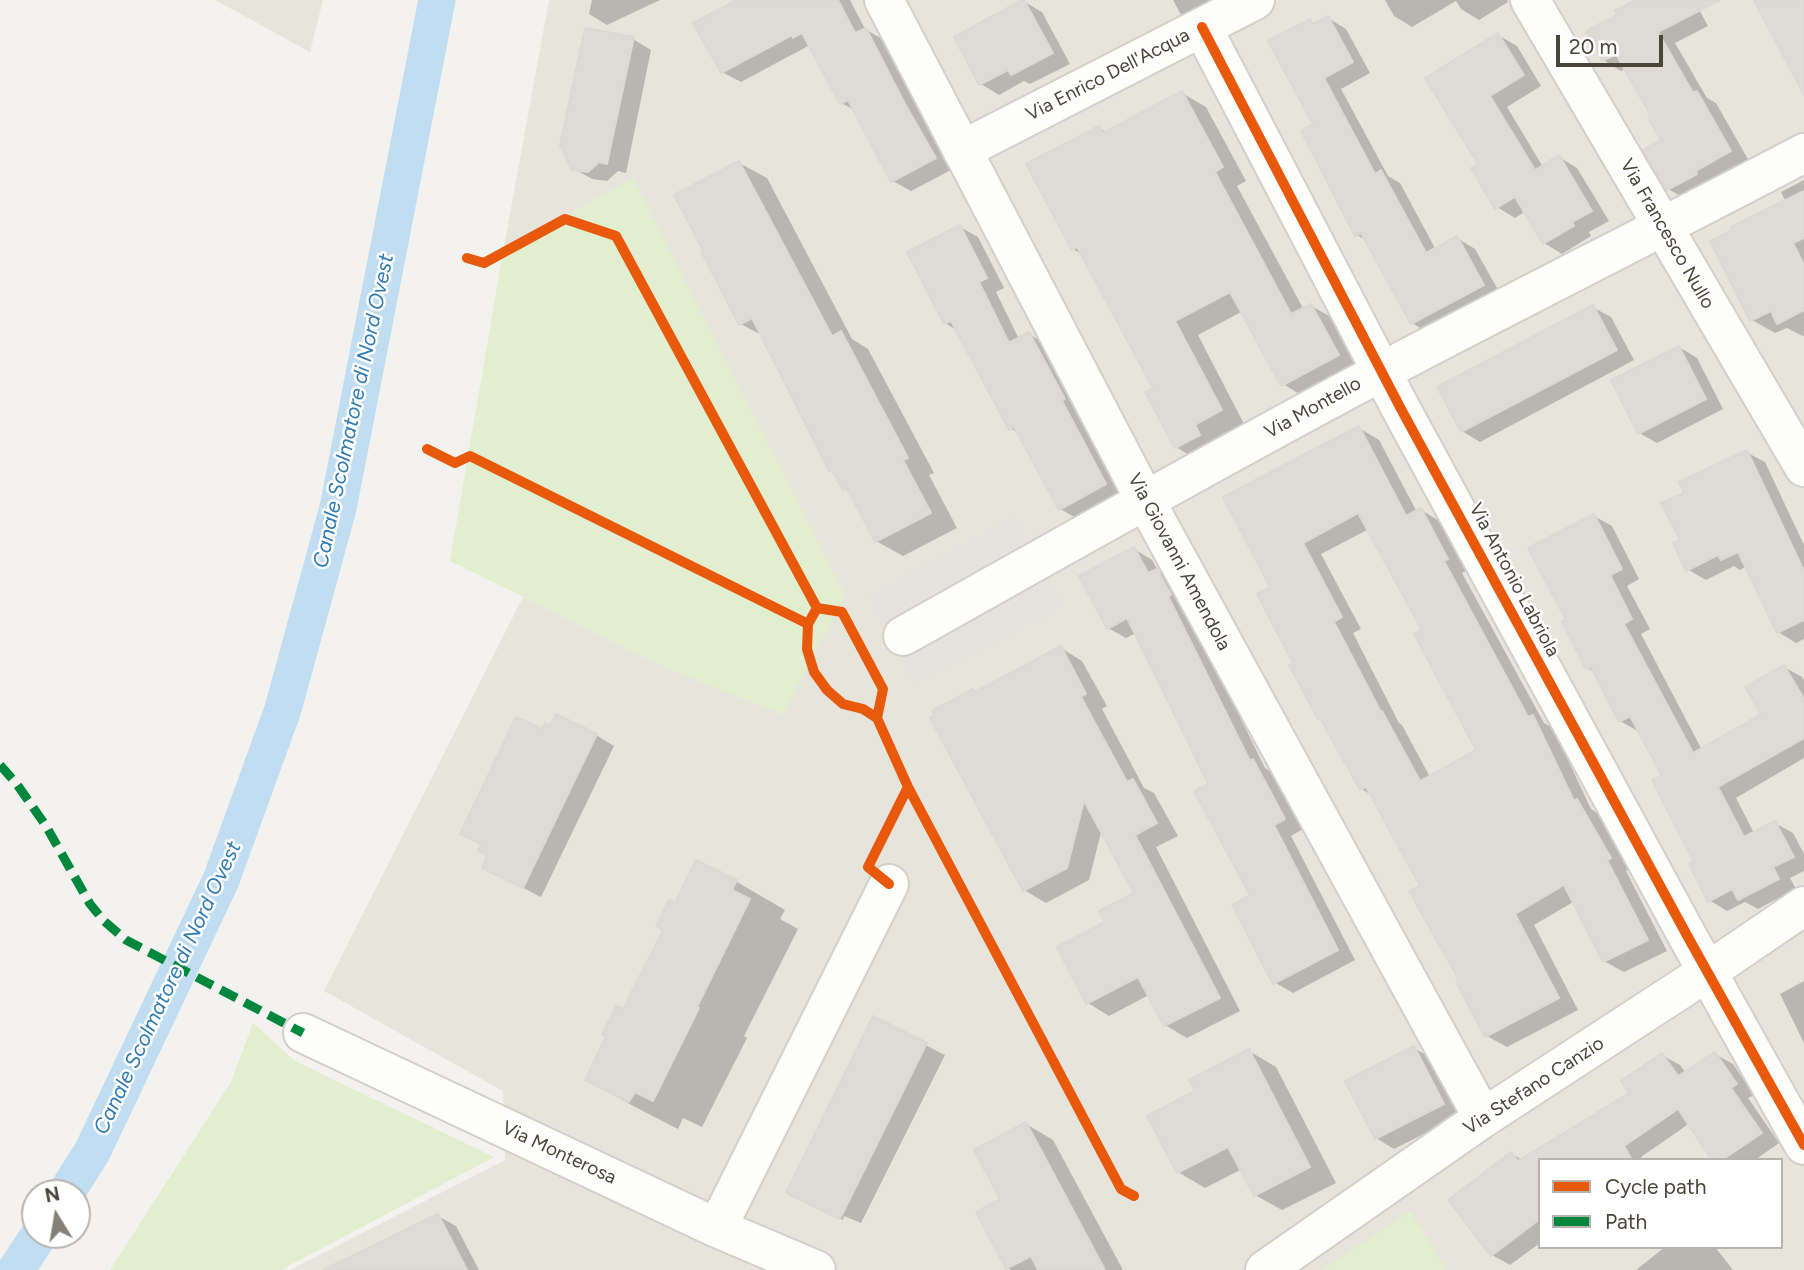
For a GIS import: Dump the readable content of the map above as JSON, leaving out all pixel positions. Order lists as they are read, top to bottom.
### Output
{
  "streets": {
    "street": [
      "Via Enrico Dell'Acqua",
      "Via Francesco Nullo",
      "Via Montello",
      "Via Giovanni Amendola",
      "Via Antonio Labriola",
      "Via Stefano Canzio",
      "Via Monterosa"
    ]
  },
  "crossings": [
    ["Via Enrico Dell'Acqua", "Via Giovanni Amendola"],
    ["Via Enrico Dell'Acqua", "Via Antonio Labriola"],
    ["Via Francesco Nullo", "Via Montello"],
    ["Via Montello", "Via Giovanni Amendola"],
    ["Via Montello", "Via Antonio Labriola"],
    ["Via Giovanni Amendola", "Via Stefano Canzio"],
    ["Via Antonio Labriola", "Via Stefano Canzio"]
  ],
  "water": ["Canale Scolmatore di Nord Ovest"],
  "legend": ["Cycle path", "Path"],
  "scale_bar": "20 m",
  "north": "top"
}
